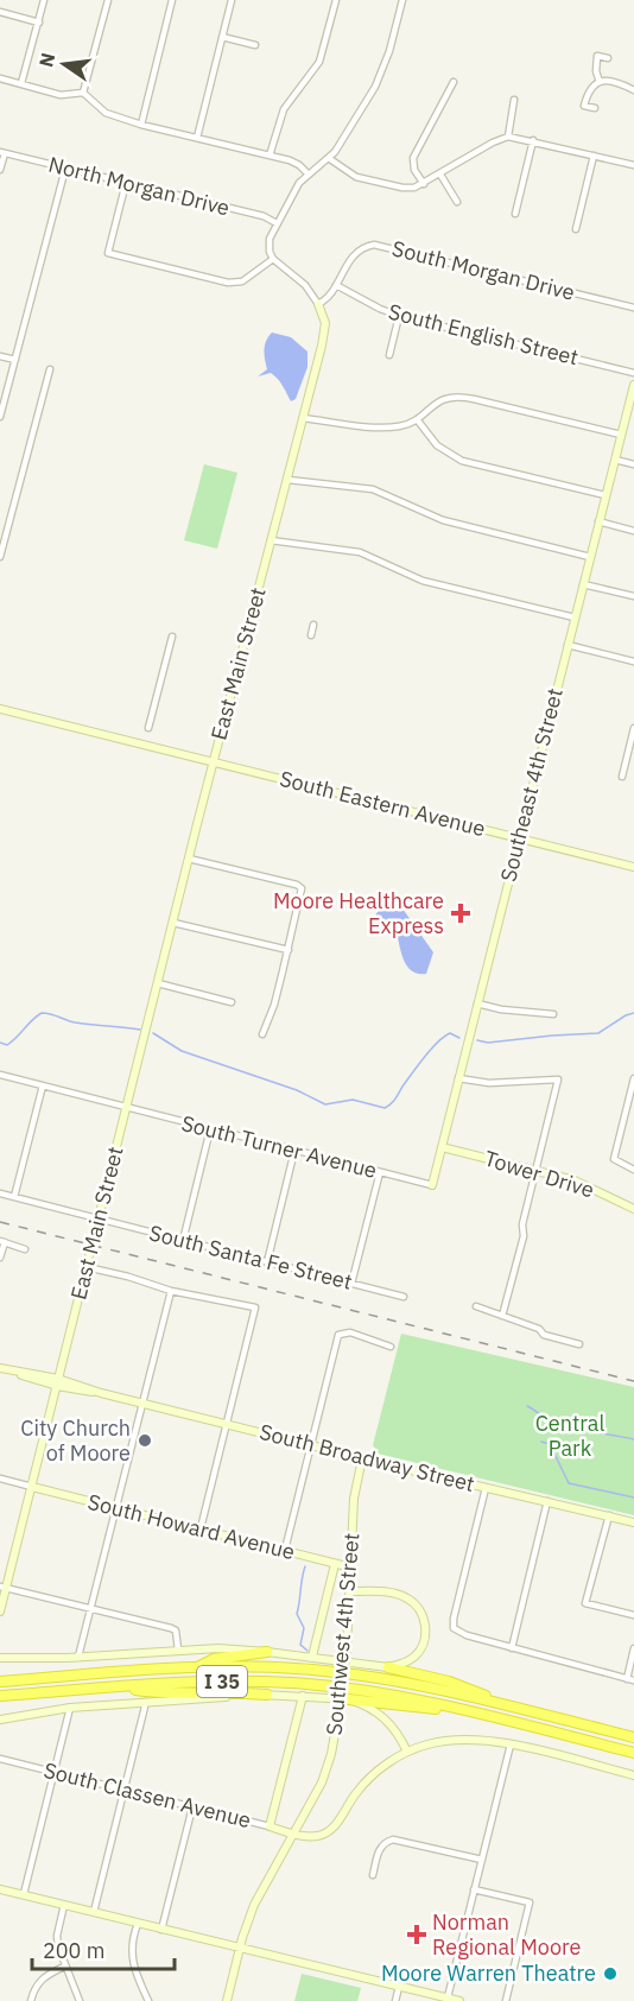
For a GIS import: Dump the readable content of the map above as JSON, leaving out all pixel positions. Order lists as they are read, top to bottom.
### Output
{
  "streets": {
    "highway": ["I 35"],
    "main road": [
      "East Main Street",
      "Southeast 4th Street",
      "South Eastern Avenue",
      "Tower Drive",
      "South Broadway Street",
      "South Howard Avenue",
      "Southwest 4th Street",
      "South Classen Avenue"
    ],
    "street": [
      "North Morgan Drive",
      "South Morgan Drive",
      "South English Street",
      "South Turner Avenue",
      "South Santa Fe Street"
    ]
  },
  "crossings": [
    ["South Morgan Drive", "South English Street"],
    ["South Morgan Drive", "East Main Street"],
    ["East Main Street", "South Eastern Avenue"],
    ["East Main Street", "South Turner Avenue"],
    ["East Main Street", "South Santa Fe Street"],
    ["East Main Street", "South Broadway Street"],
    ["East Main Street", "South Howard Avenue"],
    ["Southeast 4th Street", "South Eastern Avenue"],
    ["Southeast 4th Street", "South Turner Avenue"],
    ["Southeast 4th Street", "Tower Drive"],
    ["South Broadway Street", "Southwest 4th Street"],
    ["South Howard Avenue", "Southwest 4th Street"],
    ["Southwest 4th Street", "South Classen Avenue"]
  ],
  "parks": ["Central Park"],
  "places": {
    "health": ["Moore Healthcare Express", "Norman Regional Moore"],
    "other": ["City Church of Moore", "Moore Warren Theatre"]
  },
  "scale_bar": "200 m",
  "north": "left"
}
